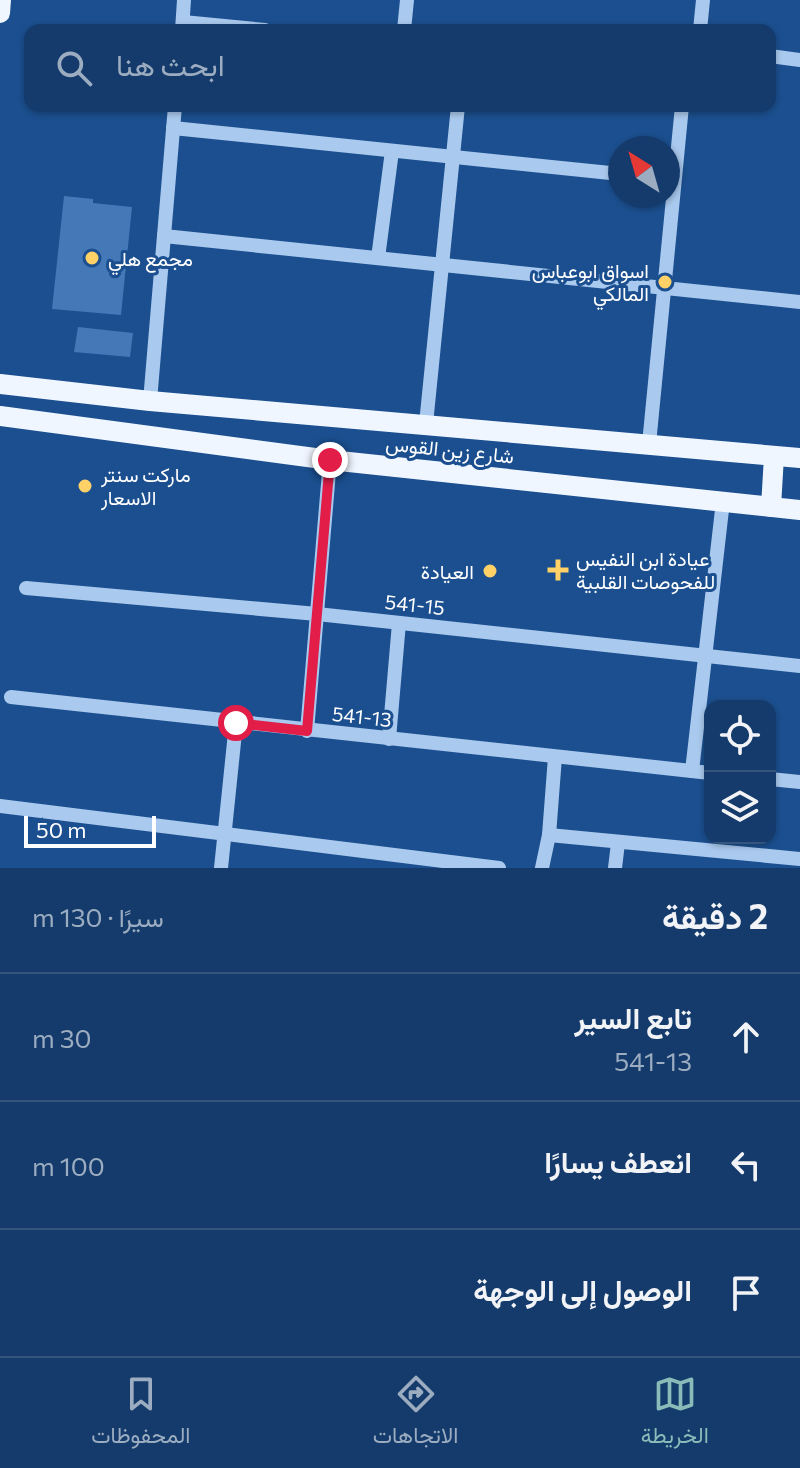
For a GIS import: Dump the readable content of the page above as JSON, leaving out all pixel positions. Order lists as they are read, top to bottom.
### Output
{
  "streets": {
    "main road": ["شارع زين القوس"],
    "street": ["541-15", "541-13"]
  },
  "places": {
    "other": [
      "مجمع هلي",
      "اسواق ابوعباس المالكي",
      "ماركت سنتر الاسعار",
      "العيادة"
    ],
    "health": ["عيادة ابن النفيس للفحوصات القلبية"]
  },
  "scale_bar": "50 m",
  "north": "top left",
  "page": {
    "search": "ابحث هنا",
    "scale": "50 m",
    "heading": ["2 دقيقة", "سيرًا · 130 m"],
    "list": [
      ["تابع السير", "541-13", "30 m"],
      ["انعطف يسارًا", "100 m"],
      "الوصول إلى الوجهة"
    ],
    "nav": ["الخريطة", "الاتجاهات", "المحفوظات"]
  }
}
